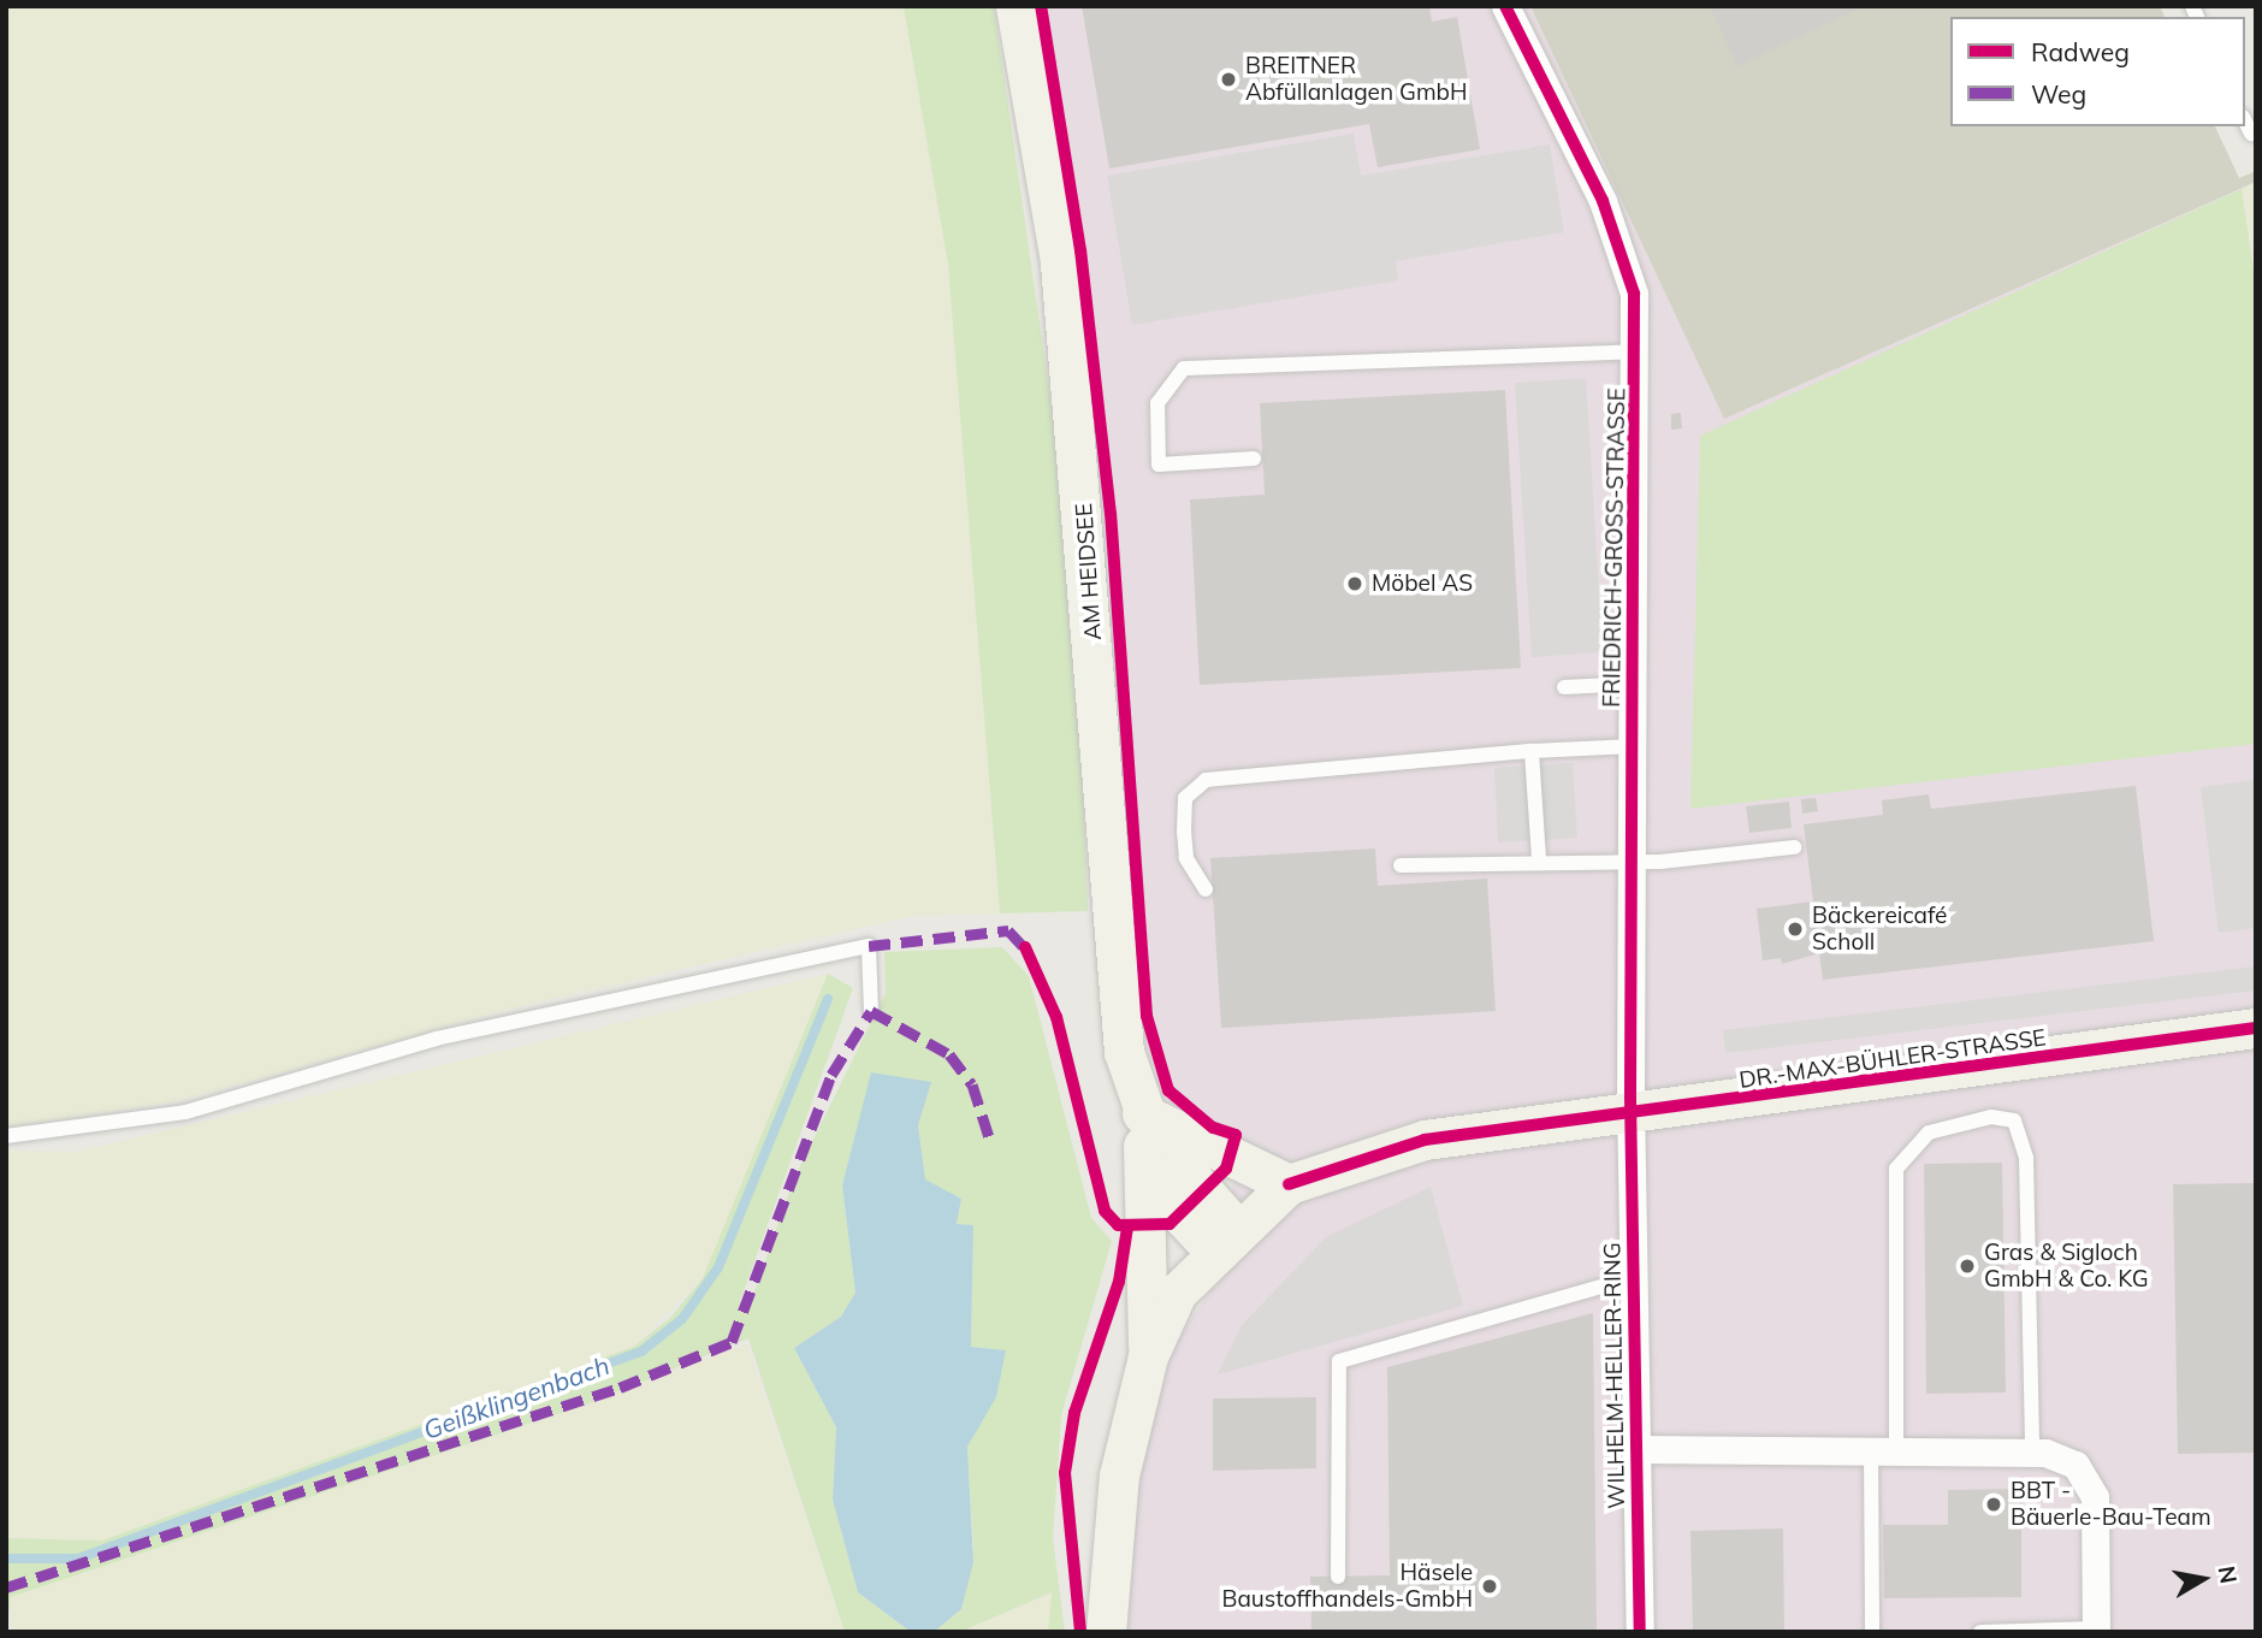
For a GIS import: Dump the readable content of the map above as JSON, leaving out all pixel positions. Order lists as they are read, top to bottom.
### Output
{
  "streets": {
    "main road": ["AM HEIDSEE", "DR.-MAX-BÜHLER-STRASSE"],
    "street": ["FRIEDRICH-GROSS-STRASSE", "WILHELM-HELLER-RING"]
  },
  "crossings": [
    ["FRIEDRICH-GROSS-STRASSE", "DR.-MAX-BÜHLER-STRASSE"],
    ["FRIEDRICH-GROSS-STRASSE", "WILHELM-HELLER-RING"],
    ["AM HEIDSEE", "DR.-MAX-BÜHLER-STRASSE"],
    ["DR.-MAX-BÜHLER-STRASSE", "WILHELM-HELLER-RING"]
  ],
  "water": ["Geißklingenbach"],
  "places": [
    "BREITNER Abfüllanlagen GmbH",
    "Möbel AS",
    "Bäckereicafé Scholl",
    "Gras & Sigloch GmbH & Co. KG",
    "BBT - Bäuerle-Bau-Team",
    "Häsele Baustoffhandels-GmbH"
  ],
  "legend": ["Radweg", "Weg"],
  "north": "right"
}
